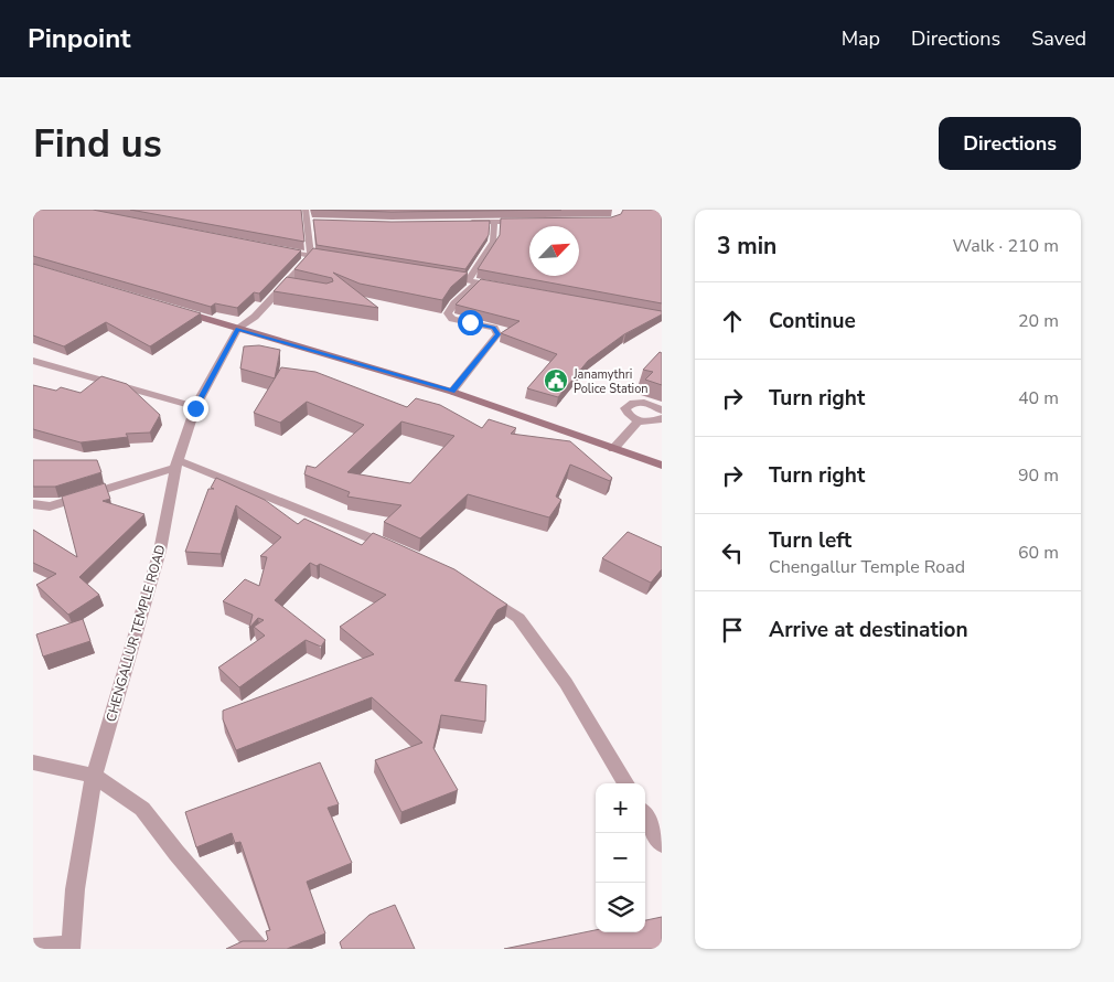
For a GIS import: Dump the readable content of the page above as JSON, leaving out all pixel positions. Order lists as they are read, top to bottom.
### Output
{
  "streets": {
    "street": ["CHENGALLUR TEMPLE ROAD"]
  },
  "places": {
    "public building": ["Janamythri Police Station"]
  },
  "north": "top right",
  "page": {
    "header": "Pinpoint",
    "nav": ["Map", "Directions", "Saved"],
    "buttons": "Directions",
    "title": "Find us",
    "heading": ["3 min", "Walk · 210 m"],
    "list": [
      ["Continue", "20 m"],
      ["Turn right", "40 m"],
      ["Turn right", "90 m"],
      ["Turn left", "Chengallur Temple Road", "60 m"],
      "Arrive at destination"
    ],
    "map_buttons": ["+", "−"]
  }
}
